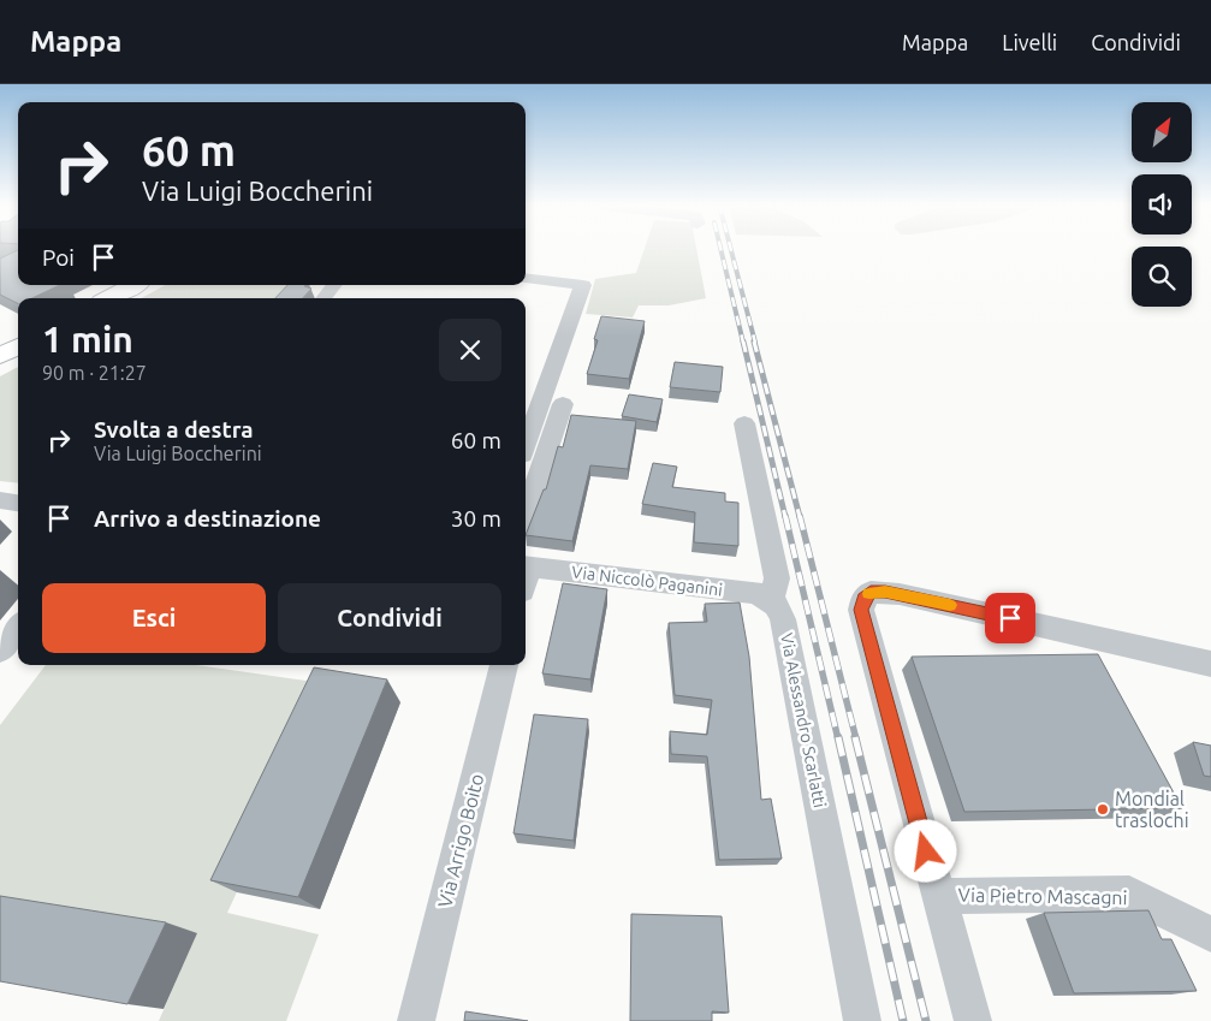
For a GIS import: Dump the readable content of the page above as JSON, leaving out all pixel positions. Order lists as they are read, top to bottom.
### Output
{
  "streets": {
    "street": [
      "Via Niccolò Paganini",
      "Via Alessandro Scarlatti",
      "Via Arrigo Boito",
      "Via Pietro Mascagni"
    ]
  },
  "crossings": [
    ["Via Niccolò Paganini", "Via Alessandro Scarlatti"]
  ],
  "places": ["Mondial traslochi"],
  "north": "top right",
  "page": {
    "header": "Mappa",
    "nav": ["Mappa", "Livelli", "Condividi"],
    "turn": ["60 m", "Via Luigi Boccherini"],
    "then": "Poi",
    "heading": ["1 min", "90 m · 21:27"],
    "list": [
      {
        "name": "Svolta a destra",
        "note": "Via Luigi Boccherini",
        "value": "60 m"
      },
      {
        "name": "Arrivo a destinazione",
        "value": "30 m"
      }
    ],
    "buttons": ["Esci", "Condividi"]
  }
}
